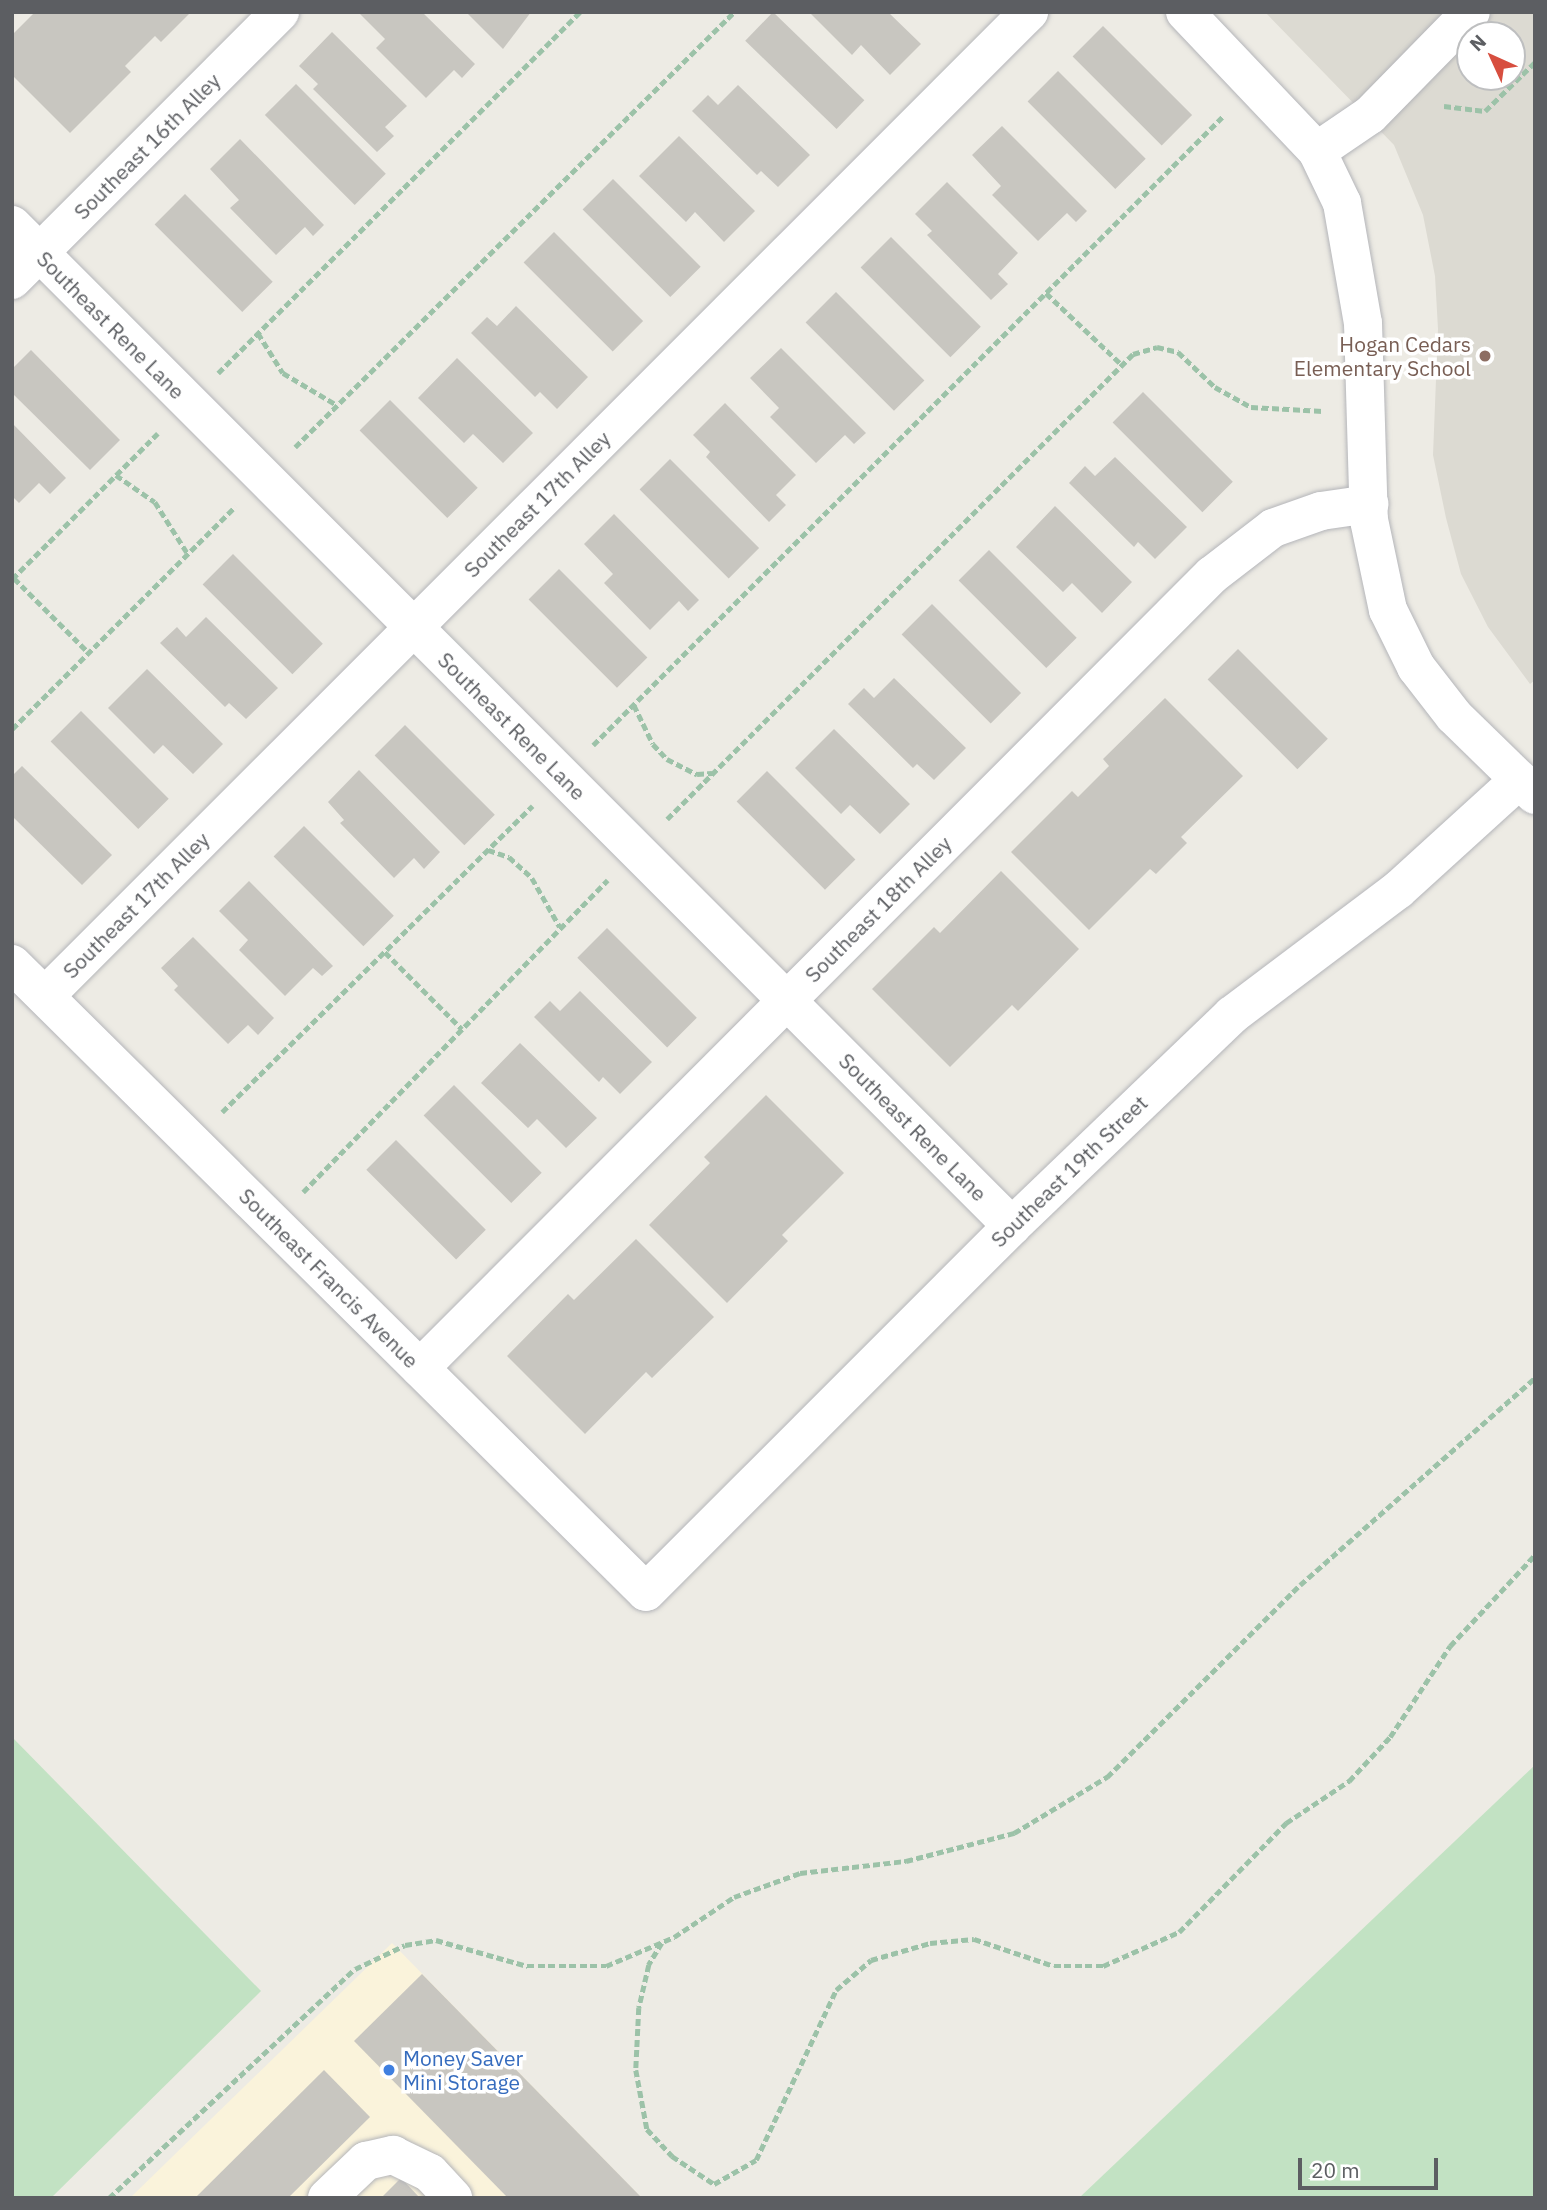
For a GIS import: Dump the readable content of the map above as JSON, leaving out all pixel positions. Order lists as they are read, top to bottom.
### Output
{
  "streets": {
    "street": [
      "Southeast 16th Alley",
      "Southeast Rene Lane",
      "Southeast 17th Alley",
      "Southeast 18th Alley",
      "Southeast 19th Street",
      "Southeast Francis Avenue"
    ]
  },
  "crossings": [
    ["Southeast 16th Alley", "Southeast Rene Lane"],
    ["Southeast Rene Lane", "Southeast 17th Alley"],
    ["Southeast Rene Lane", "Southeast 18th Alley"],
    ["Southeast Rene Lane", "Southeast 19th Street"],
    ["Southeast 17th Alley", "Southeast Francis Avenue"],
    ["Southeast 18th Alley", "Southeast Francis Avenue"],
    ["Southeast 19th Street", "Southeast Francis Avenue"]
  ],
  "places": ["Hogan Cedars Elementary School", "Money Saver Mini Storage"],
  "scale_bar": "20 m",
  "north": "top left"
}
